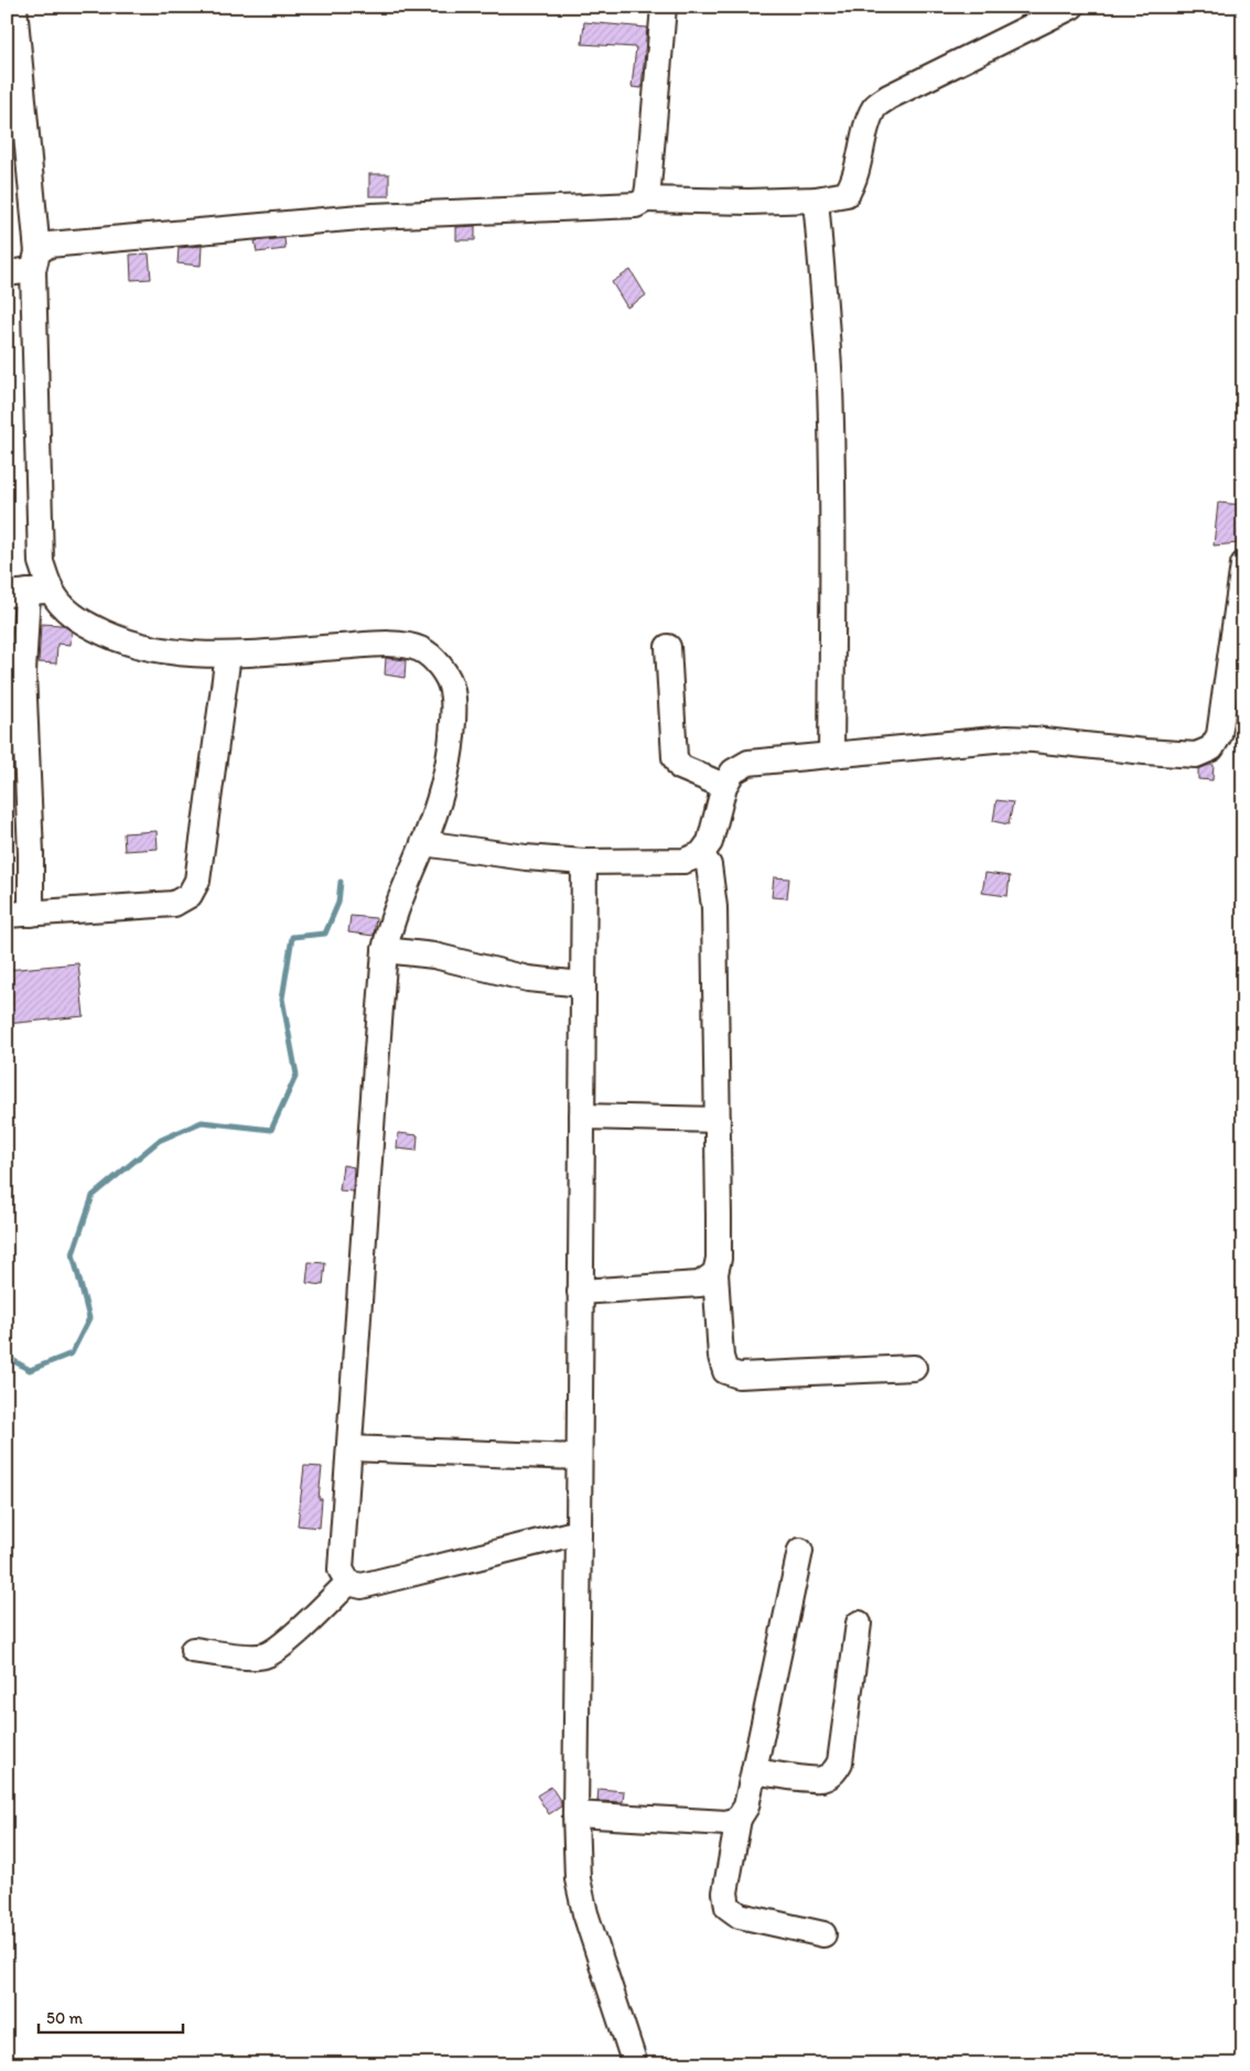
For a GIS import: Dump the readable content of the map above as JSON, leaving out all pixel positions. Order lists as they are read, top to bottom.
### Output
{
  "scale_bar": "50 m"
}
